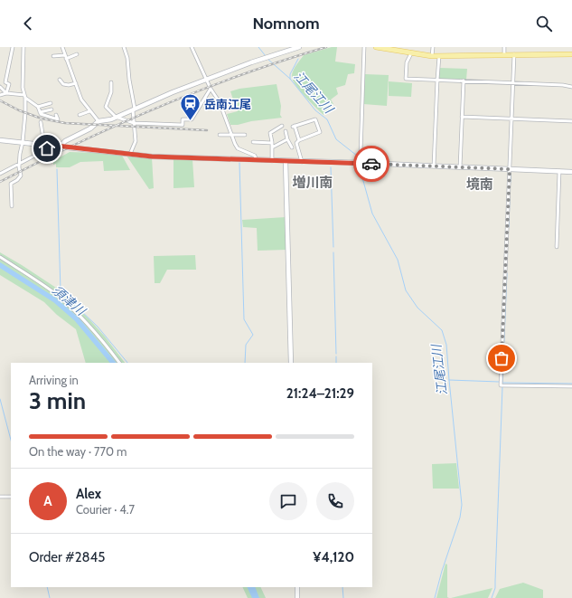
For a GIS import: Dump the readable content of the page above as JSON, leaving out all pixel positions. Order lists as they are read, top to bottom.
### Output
{
  "districts": ["増川南", "境南"],
  "water": ["江尾江川", "須津川"],
  "places": {
    "station": ["岳南江尾"]
  },
  "page": {
    "header": "Nomnom",
    "heading": ["3 min", "Arriving in", "21:24–21:29"],
    "panel": [
      "Alex",
      "Courier · 4.7",
      "Order #2845",
      "¥4,120"
    ],
    "bar": "On the way · 770 m",
    "round": "A"
  }
}
